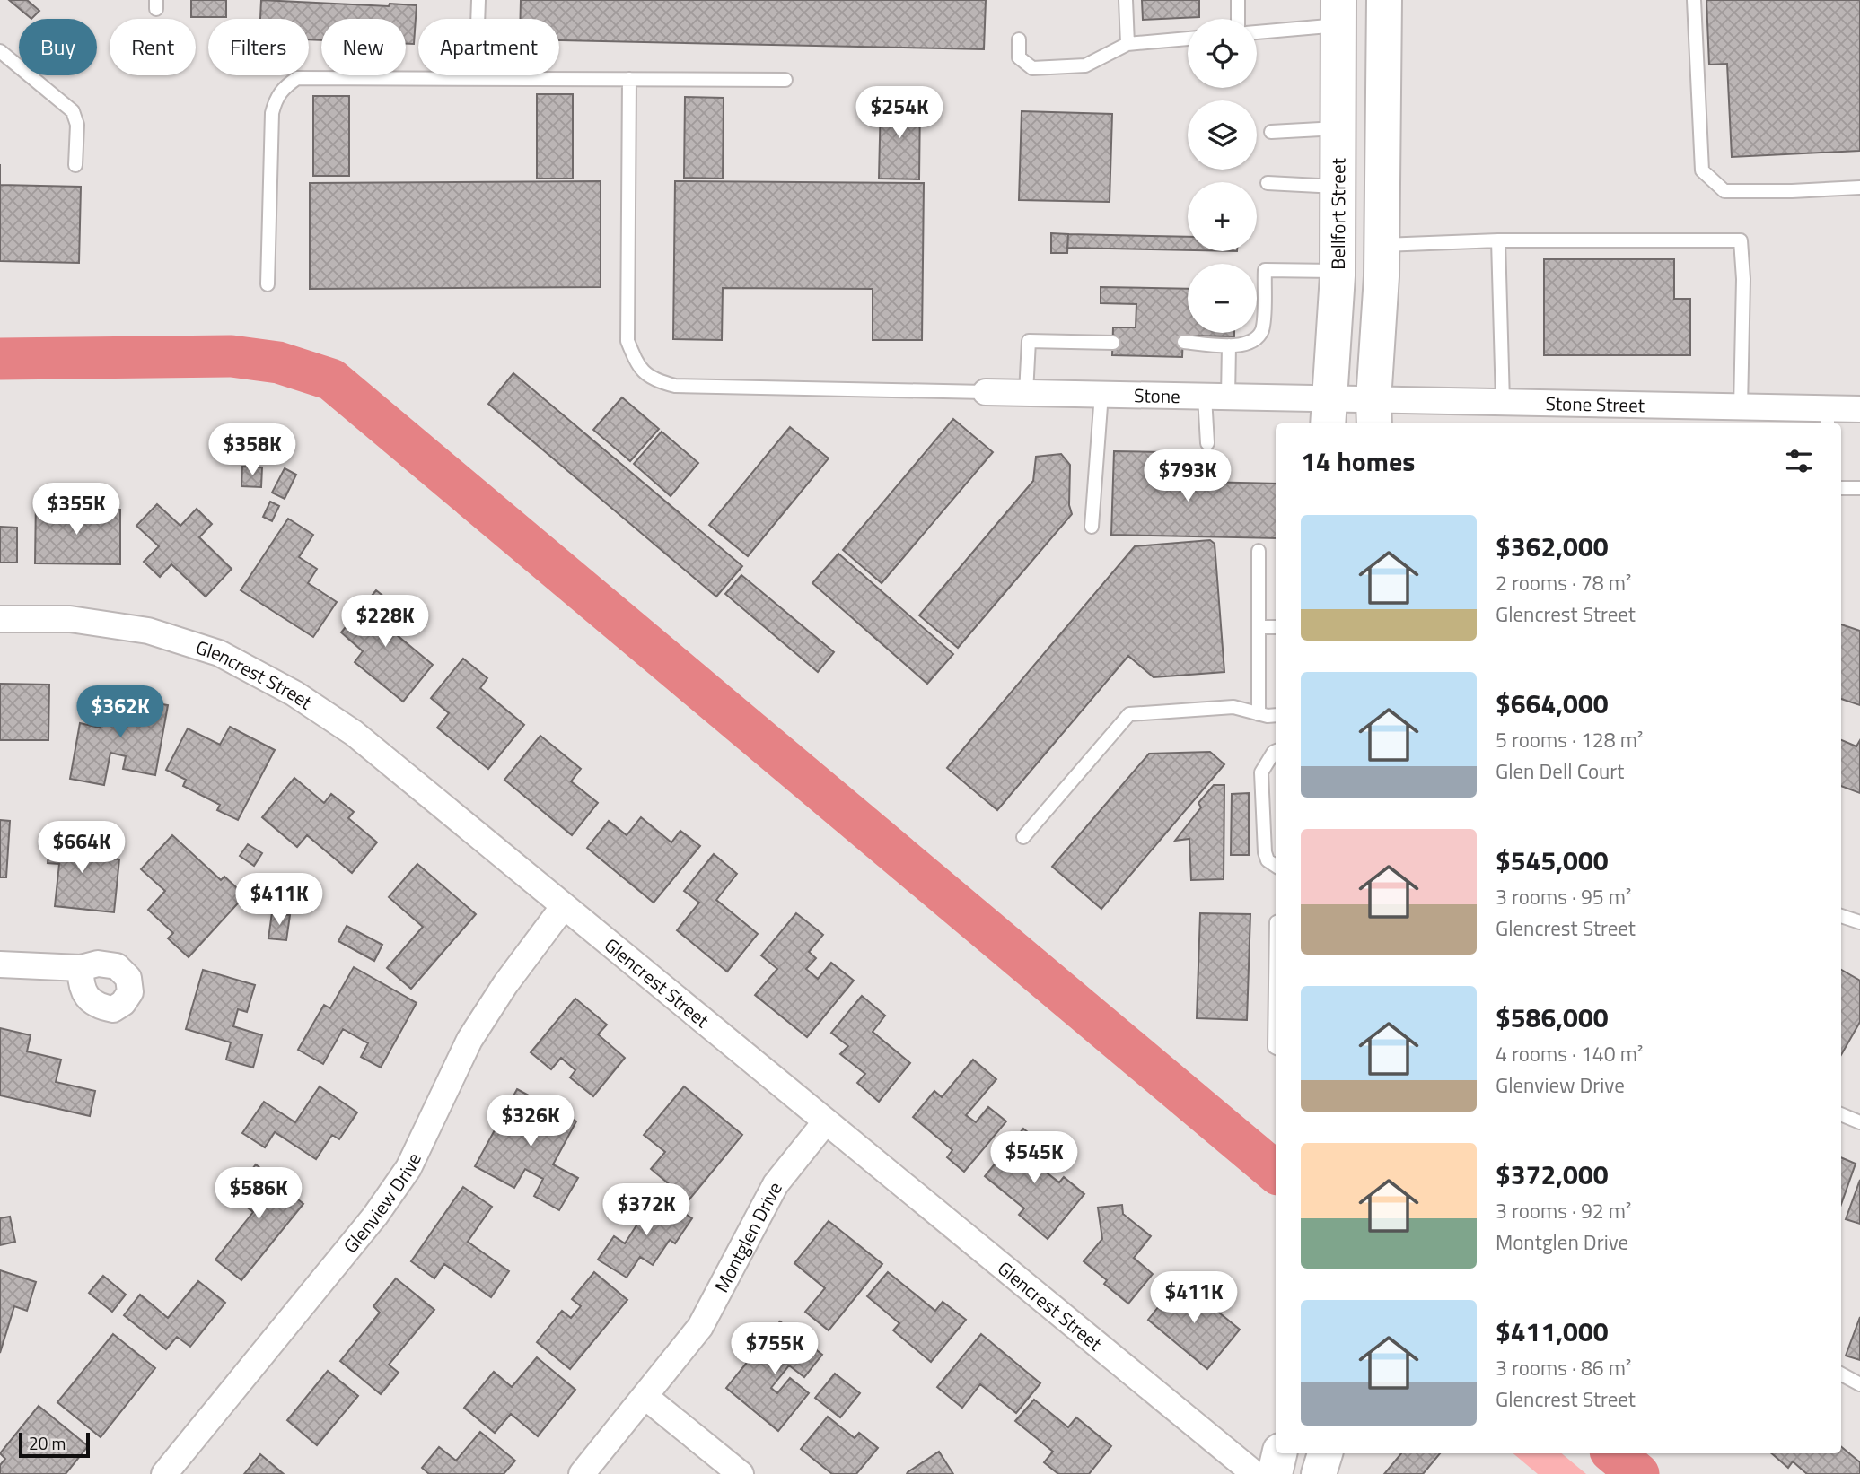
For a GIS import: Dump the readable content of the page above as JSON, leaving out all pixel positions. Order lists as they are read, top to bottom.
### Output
{
  "streets": {
    "main road": ["Bellfort Street"],
    "street": [
      "Stone",
      "Stone Street",
      "Glencrest Street",
      "Glenview Drive",
      "Montglen Drive"
    ]
  },
  "crossings": [
    ["Bellfort Street", "Stone"],
    ["Bellfort Street", "Stone Street"],
    ["Stone", "Stone Street"],
    ["Glencrest Street", "Glenview Drive"],
    ["Glencrest Street", "Montglen Drive"]
  ],
  "scale_bar": "20 m",
  "page": {
    "map_buttons": ["+", "−"],
    "chip": [
      "Buy",
      "Rent",
      "Filters",
      "New",
      "Apartment"
    ],
    "price": [
      "$254K",
      "$358K",
      "$793K",
      "$355K",
      "$228K",
      "$362K",
      "$664K",
      "$411K",
      "$326K",
      "$545K",
      "$586K",
      "$372K",
      "$411K",
      "$755K"
    ],
    "heading": "14 homes",
    "list": [
      {
        "name": "$362,000",
        "note": "2 rooms · 78 m² · Glencrest Street"
      },
      {
        "name": "$664,000",
        "note": "5 rooms · 128 m² · Glen Dell Court"
      },
      {
        "name": "$545,000",
        "note": "3 rooms · 95 m² · Glencrest Street"
      },
      {
        "name": "$586,000",
        "note": "4 rooms · 140 m² · Glenview Drive"
      },
      {
        "name": "$372,000",
        "note": "3 rooms · 92 m² · Montglen Drive"
      },
      {
        "name": "$411,000",
        "note": "3 rooms · 86 m² · Glencrest Street"
      }
    ],
    "scale": "20 m"
  }
}
